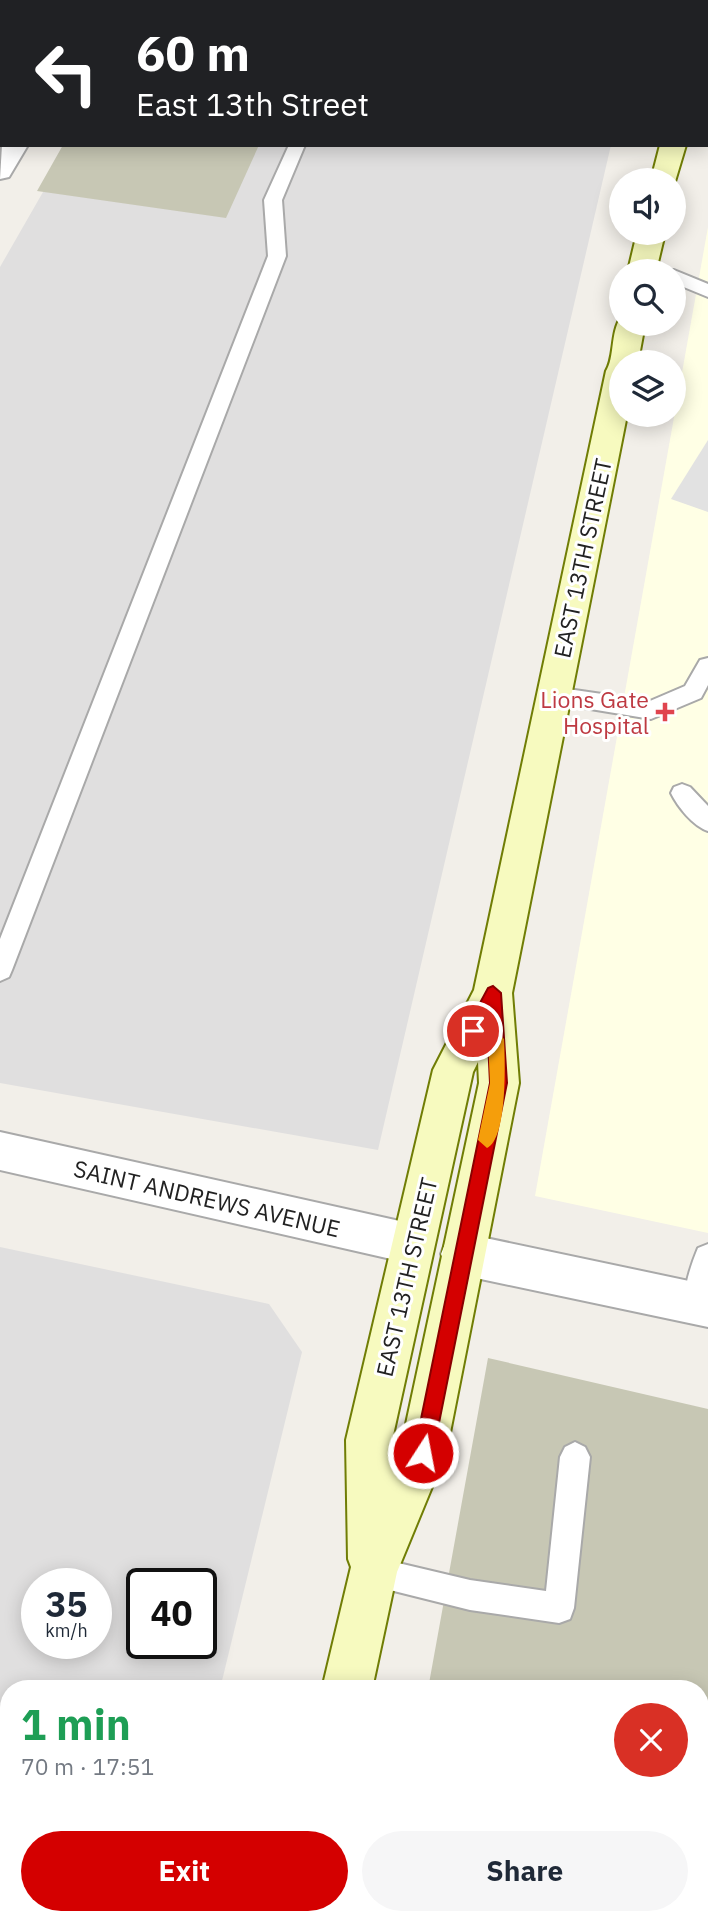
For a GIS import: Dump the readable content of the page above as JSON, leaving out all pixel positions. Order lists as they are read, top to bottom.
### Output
{
  "streets": {
    "street": ["EAST 13TH STREET", "SAINT ANDREWS AVENUE"]
  },
  "crossings": [
    ["EAST 13TH STREET", "SAINT ANDREWS AVENUE"]
  ],
  "places": {
    "health": ["Lions Gate Hospital"]
  },
  "page": {
    "turn": ["60 m", "East 13th Street"],
    "speed": "35 km/h",
    "limit": "40",
    "heading": ["1 min", "70 m · 17:51"],
    "buttons": ["Exit", "Share"]
  }
}
